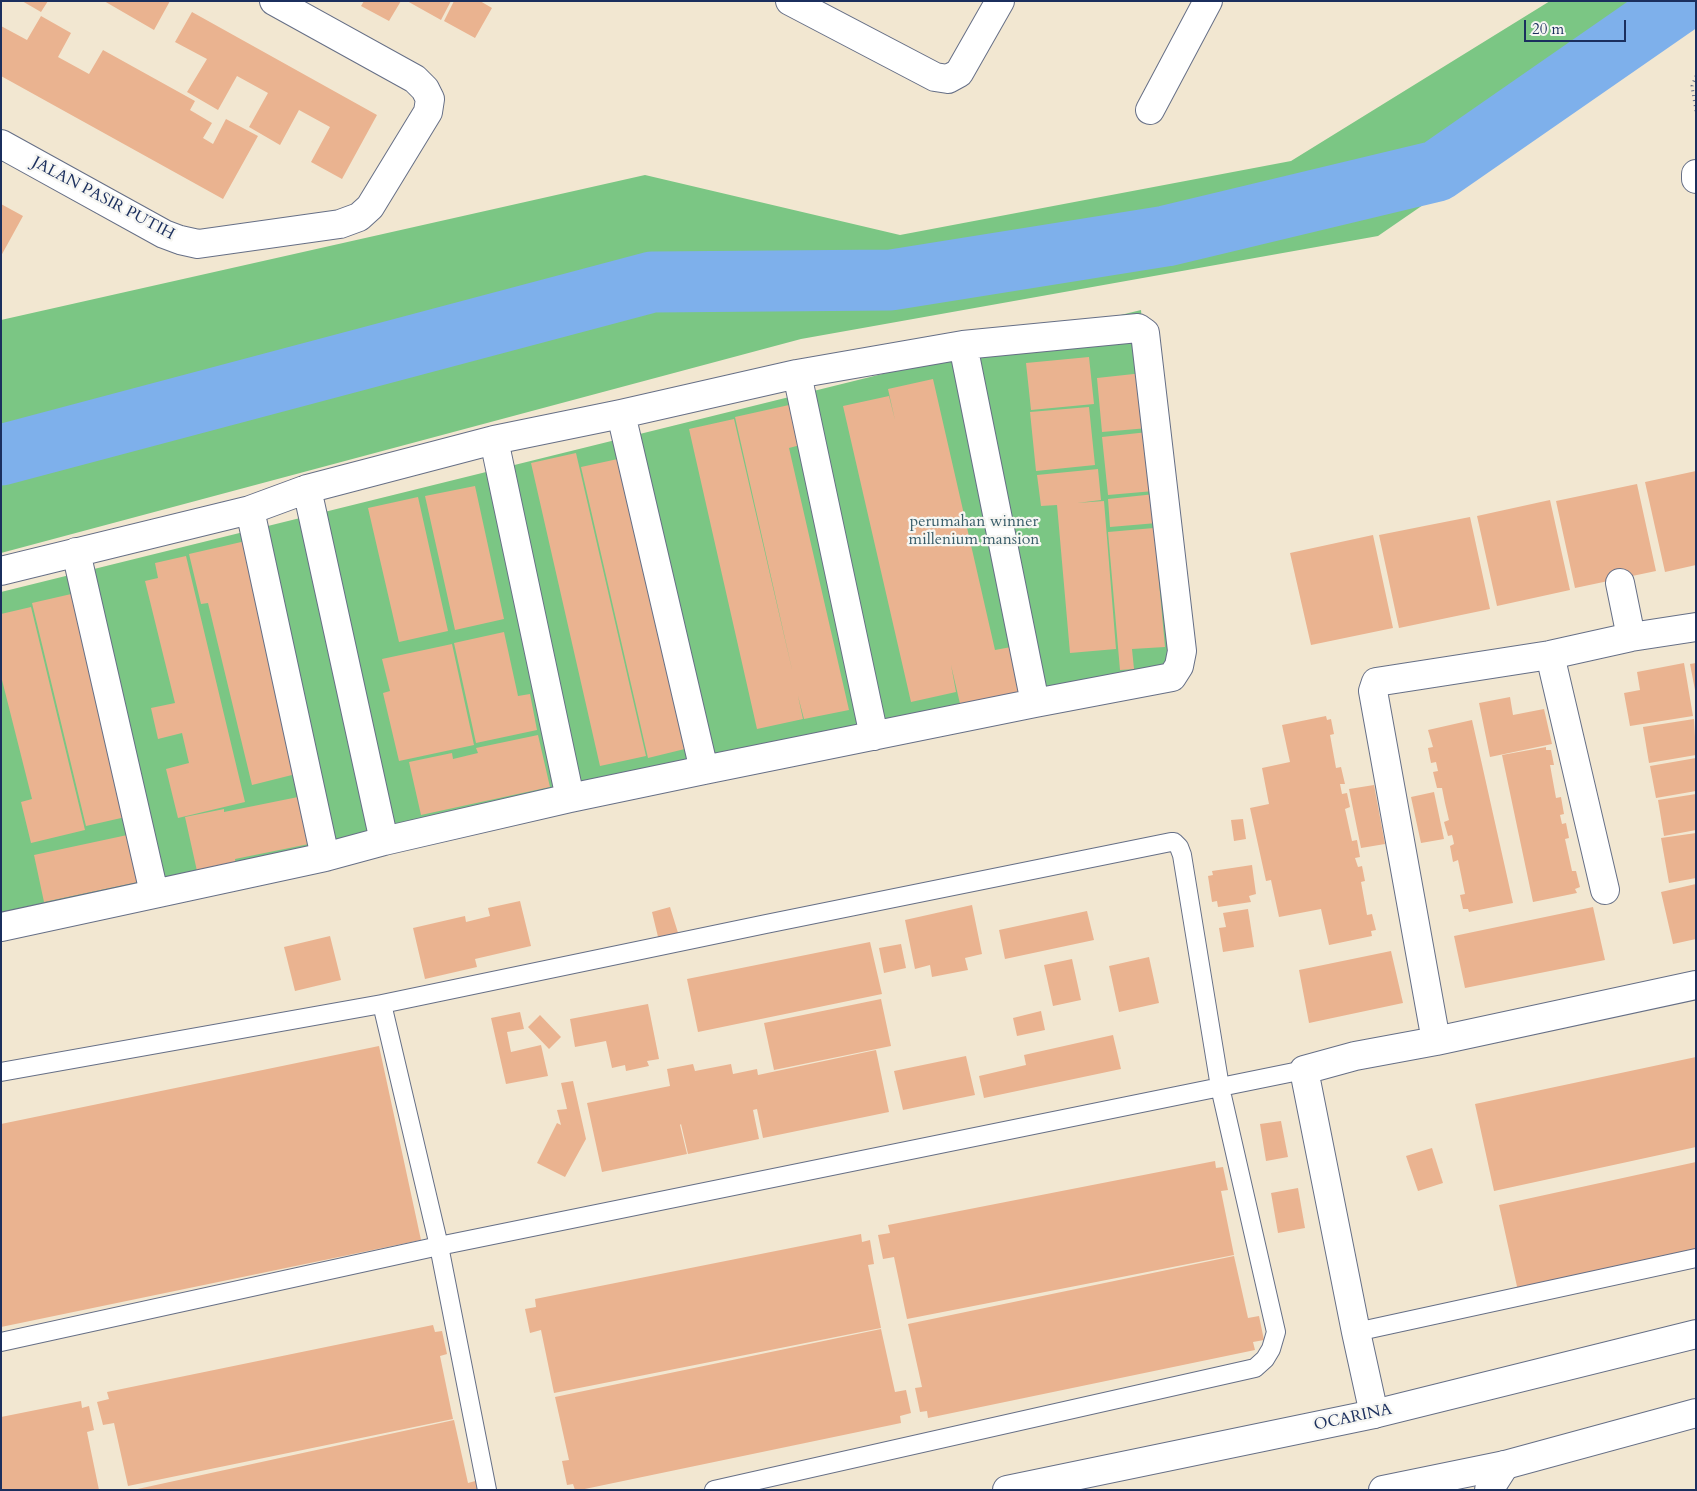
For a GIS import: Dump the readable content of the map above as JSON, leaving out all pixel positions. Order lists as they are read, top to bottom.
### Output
{
  "streets": {
    "street": ["JALAN PASIR PUTIH", "OCARINA"]
  },
  "parks": ["perumahan winner millenium mansion"],
  "scale_bar": "20 m"
}
